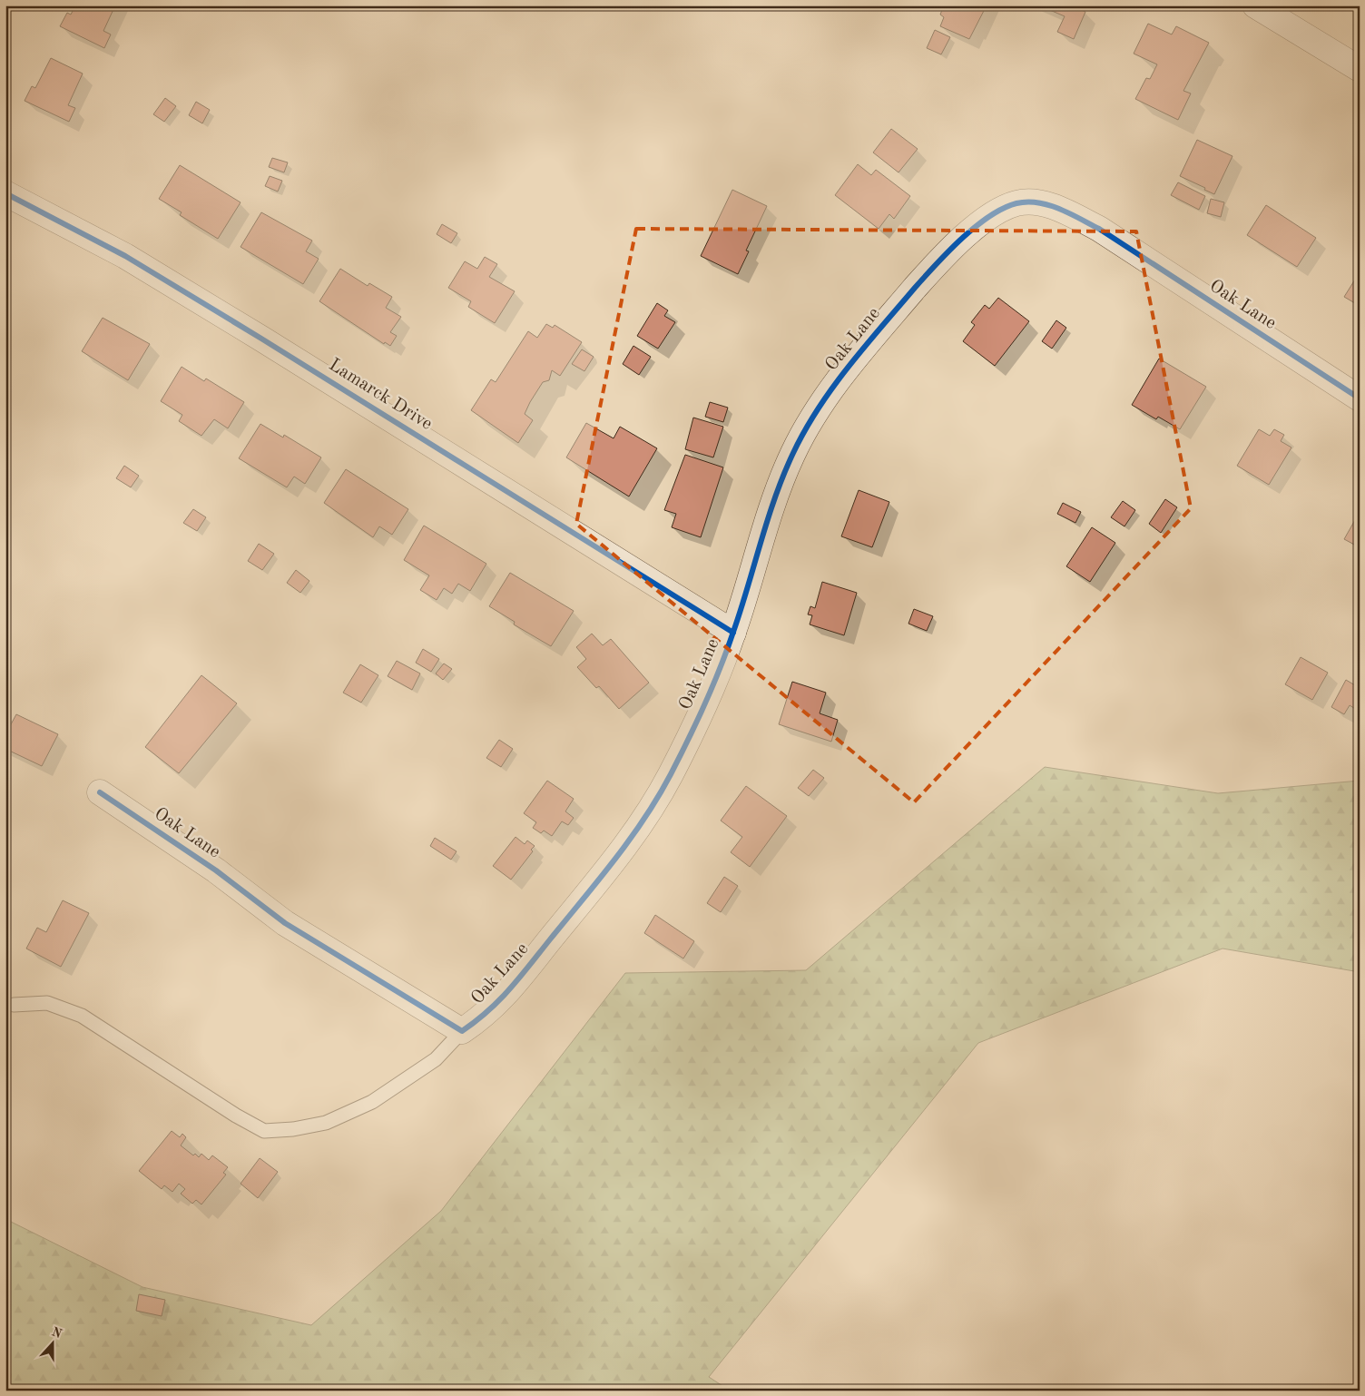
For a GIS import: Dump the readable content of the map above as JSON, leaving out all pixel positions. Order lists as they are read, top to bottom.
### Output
{
  "streets": {
    "street": ["Oak Lane", "Lamarck Drive"]
  },
  "crossings": [
    ["Oak Lane", "Lamarck Drive"]
  ],
  "north": "top"
}
